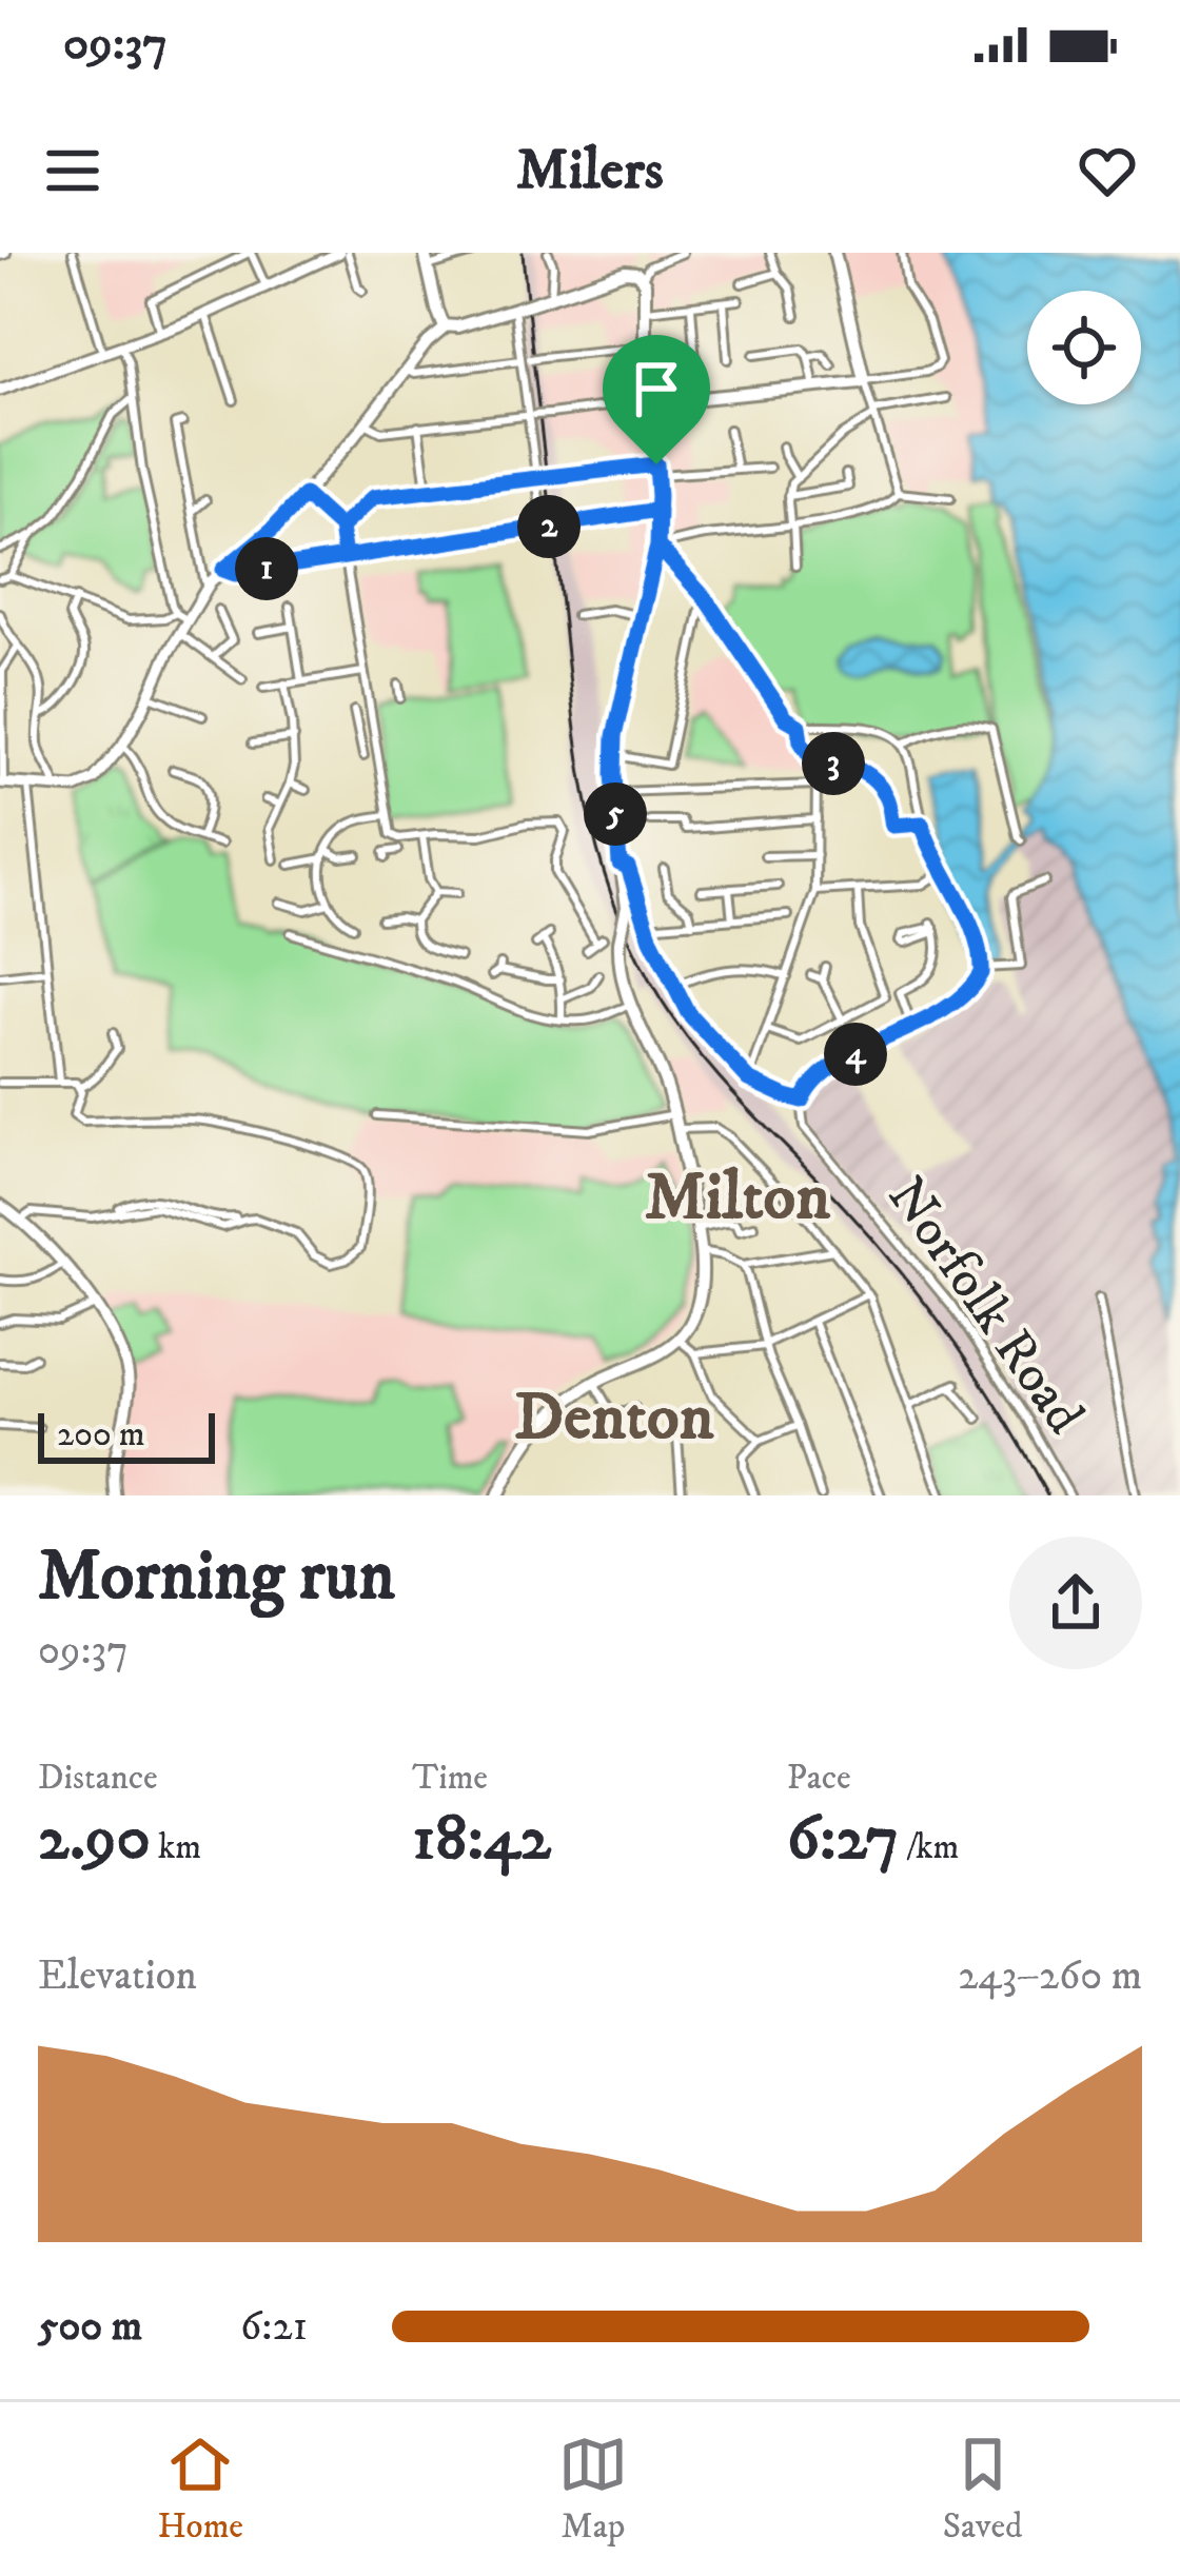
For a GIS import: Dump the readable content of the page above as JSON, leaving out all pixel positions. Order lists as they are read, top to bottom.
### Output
{
  "streets": {
    "street": ["Norfolk Road"]
  },
  "districts": ["Milton", "Denton"],
  "scale_bar": "200 m",
  "page": {
    "status": "09:37",
    "header": "Milers",
    "pins": [
      "2",
      "1",
      "3",
      "5",
      "4"
    ],
    "scale": "200 m",
    "heading": ["Morning run", "09:37"],
    "stats": [
      ["Distance", "2.90 km"],
      ["Time", "18:42"],
      ["Pace", "6:27 /km"]
    ],
    "chart": ["Elevation", "243–260 m"],
    "list": [
      {
        "name": "500 m",
        "note": "6:21"
      }
    ],
    "tabs": ["Home", "Map", "Saved"]
  }
}
